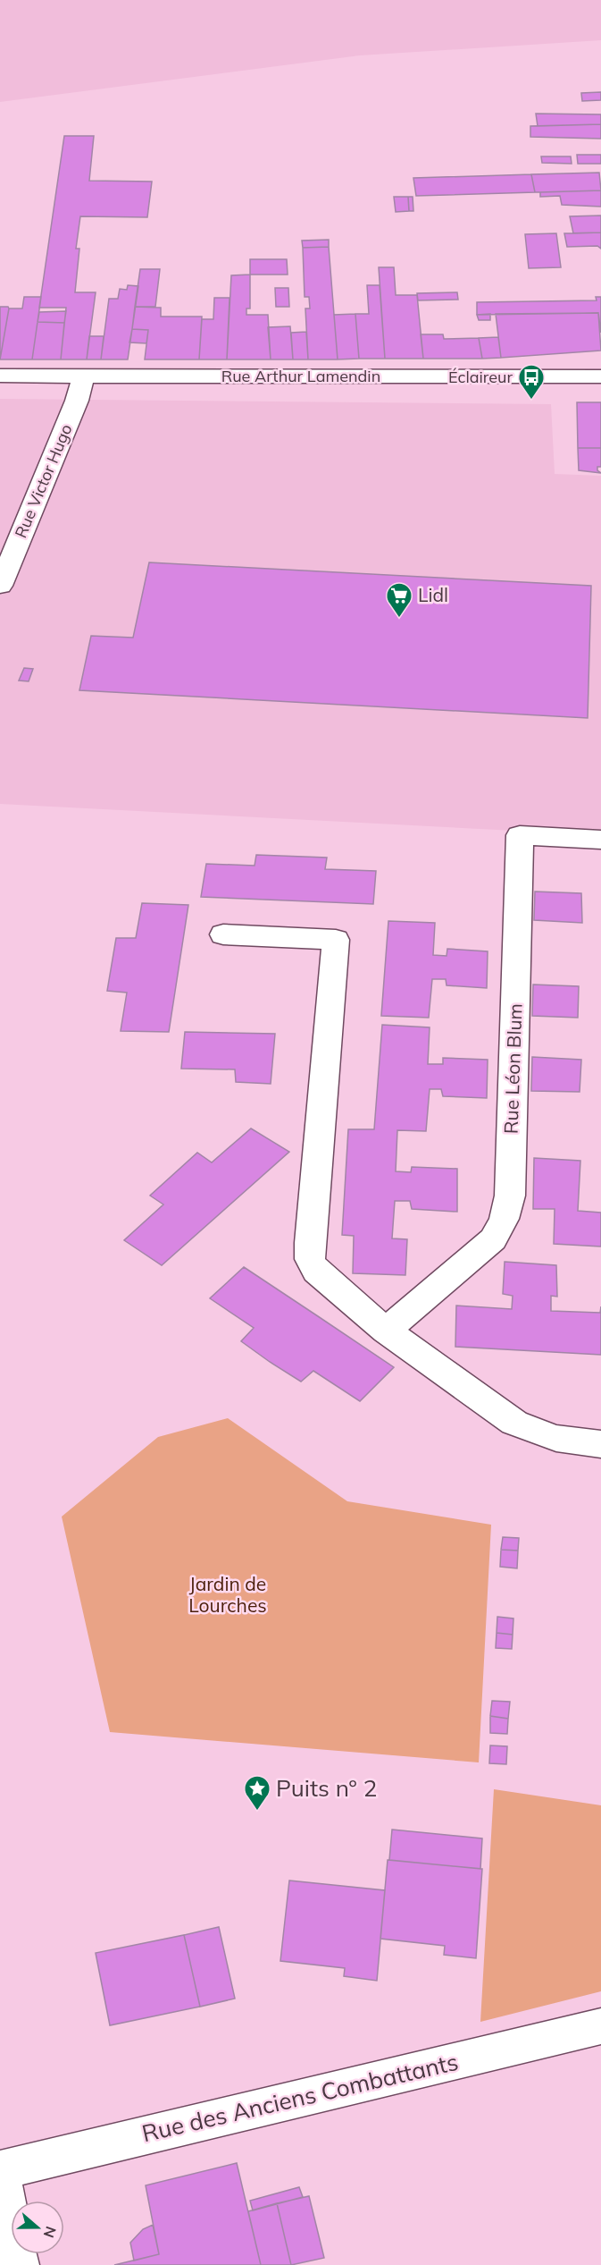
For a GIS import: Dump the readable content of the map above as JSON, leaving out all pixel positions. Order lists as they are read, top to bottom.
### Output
{
  "streets": {
    "street": [
      "Rue Arthur Lamendin",
      "Rue Victor Hugo",
      "Rue Léon Blum",
      "Rue des Anciens Combattants"
    ]
  },
  "crossings": [
    ["Rue Arthur Lamendin", "Rue Victor Hugo"]
  ],
  "parks": ["Jardin de Lourches"],
  "places": {
    "bus stop": ["Éclaireur"],
    "supermarket": ["Lidl"],
    "place": ["Puits n° 2"]
  },
  "north": "right"
}
